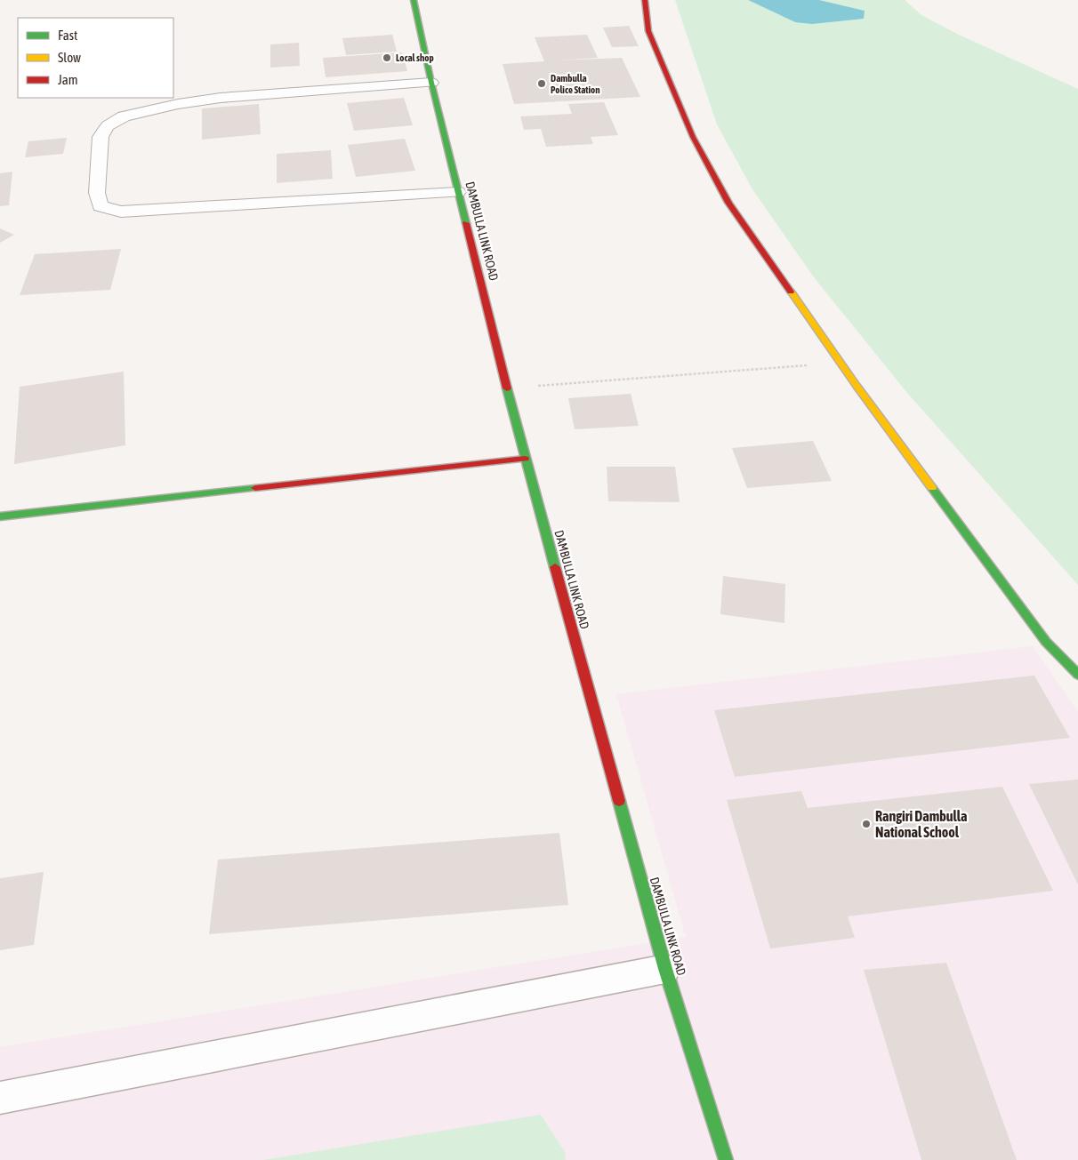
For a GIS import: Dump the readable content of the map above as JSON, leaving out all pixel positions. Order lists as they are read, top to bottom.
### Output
{
  "streets": {
    "street": ["DAMBULLA LINK ROAD"]
  },
  "places": ["Local shop", "Dambulla Police Station", "Rangiri Dambulla National School"],
  "legend": ["Fast", "Slow", "Jam"]
}
